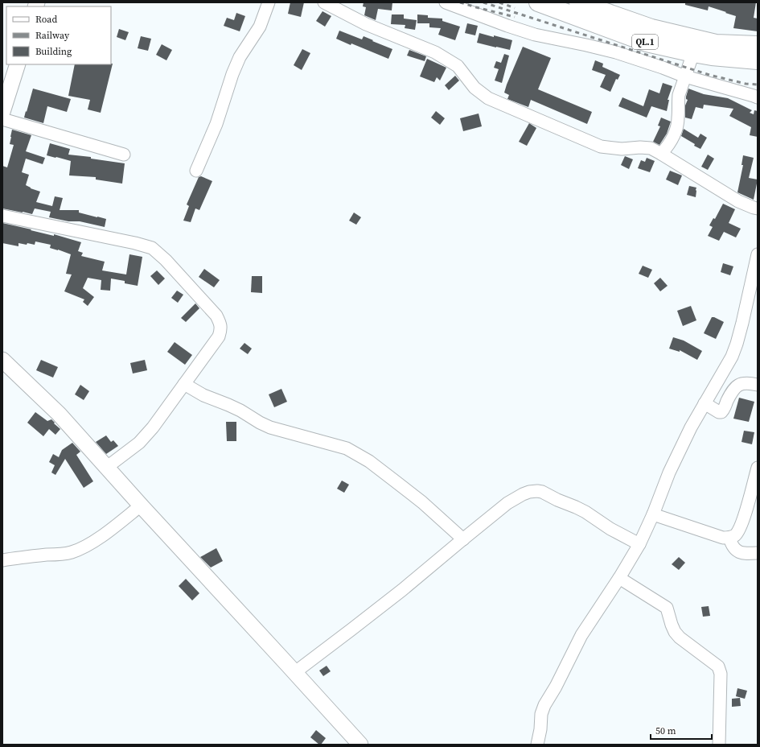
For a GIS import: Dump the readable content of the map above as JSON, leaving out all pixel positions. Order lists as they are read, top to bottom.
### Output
{
  "streets": {
    "highway": ["QL.1"]
  },
  "legend": ["Road", "Railway", "Building"],
  "scale_bar": "50 m"
}
